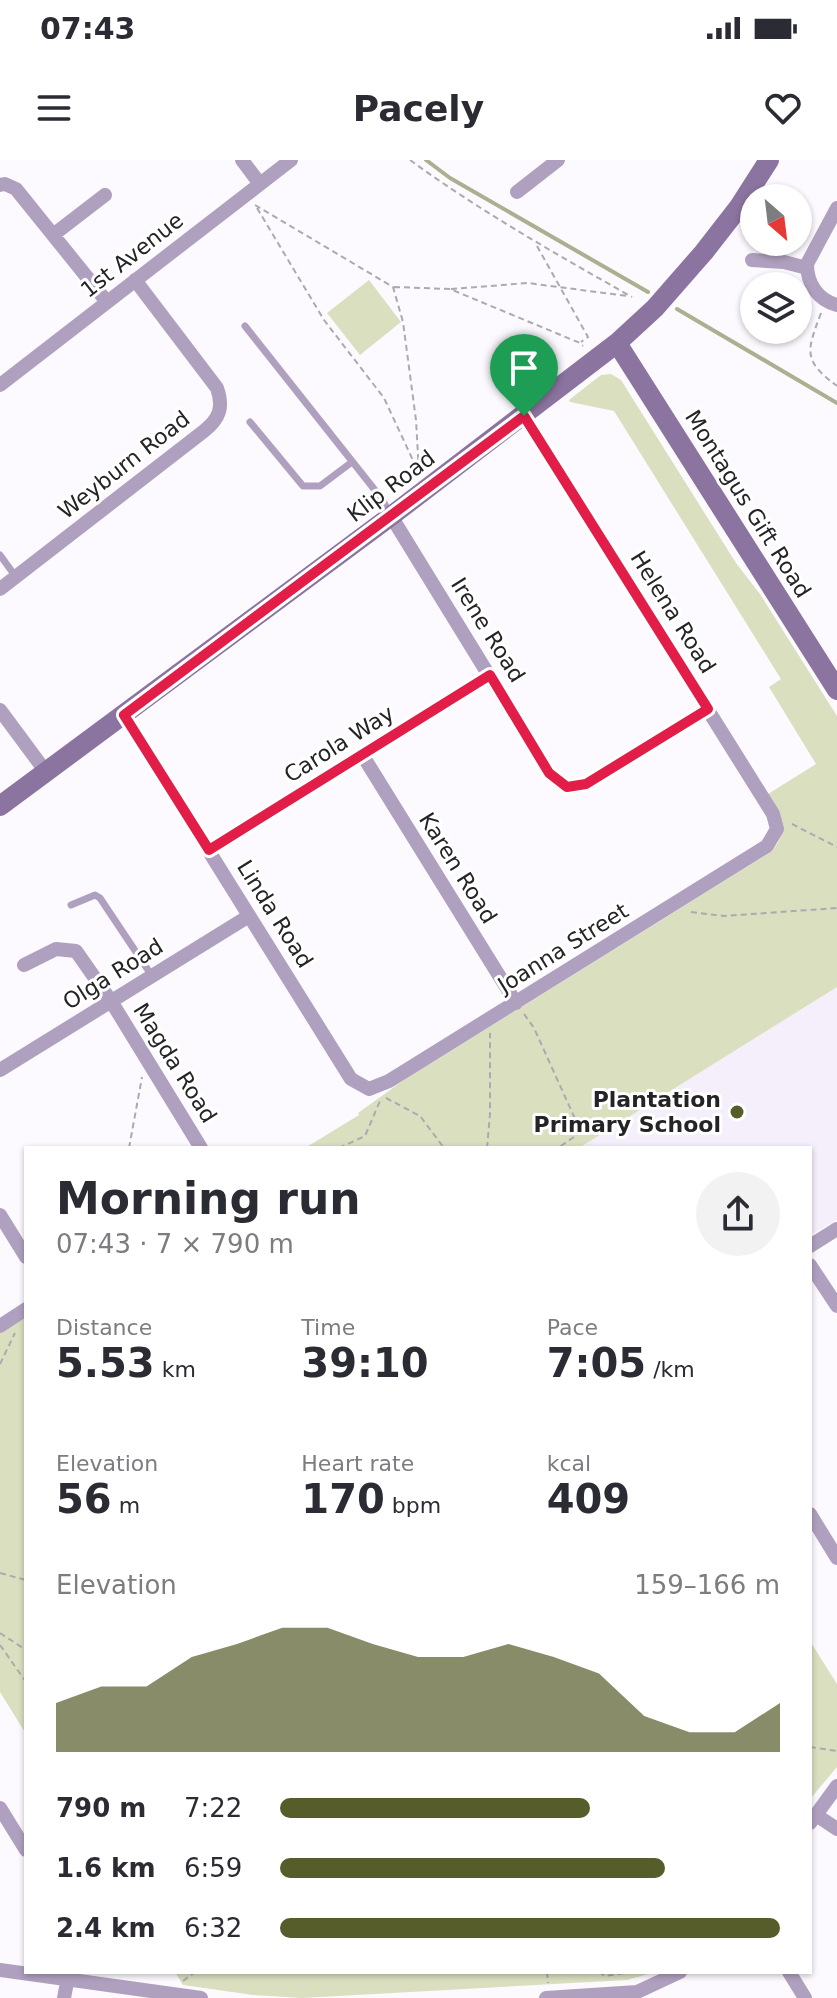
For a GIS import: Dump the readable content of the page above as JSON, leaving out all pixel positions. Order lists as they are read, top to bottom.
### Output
{
  "streets": {
    "street": [
      "1st Avenue",
      "Weyburn Road",
      "Klip Road",
      "Montagus Gift Road",
      "Helena Road",
      "Irene Road",
      "Carola Way",
      "Karen Road",
      "Linda Road",
      "Joanna Street",
      "Olga Road",
      "Magda Road"
    ]
  },
  "crossings": [
    ["1st Avenue", "Weyburn Road"],
    ["Klip Road", "Montagus Gift Road"],
    ["Klip Road", "Helena Road"],
    ["Klip Road", "Irene Road"],
    ["Klip Road", "Linda Road"],
    ["Helena Road", "Irene Road"],
    ["Helena Road", "Joanna Street"],
    ["Irene Road", "Carola Way"],
    ["Carola Way", "Karen Road"],
    ["Carola Way", "Linda Road"],
    ["Karen Road", "Joanna Street"],
    ["Linda Road", "Joanna Street"],
    ["Linda Road", "Olga Road"],
    ["Olga Road", "Magda Road"]
  ],
  "places": ["Plantation Primary School"],
  "north": "bottom right",
  "page": {
    "status": "07:43",
    "header": "Pacely",
    "heading": ["Morning run", "07:43 · 7 × 790 m"],
    "stats": [
      ["Distance", "5.53 km"],
      ["Time", "39:10"],
      ["Pace", "7:05 /km"],
      ["Elevation", "56 m"],
      ["Heart rate", "170 bpm"],
      ["kcal", "409"]
    ],
    "chart": ["Elevation", "159–166 m"],
    "list": [
      {
        "name": "790 m",
        "note": "7:22"
      },
      {
        "name": "1.6 km",
        "note": "6:59"
      },
      {
        "name": "2.4 km",
        "note": "6:32"
      }
    ]
  }
}
